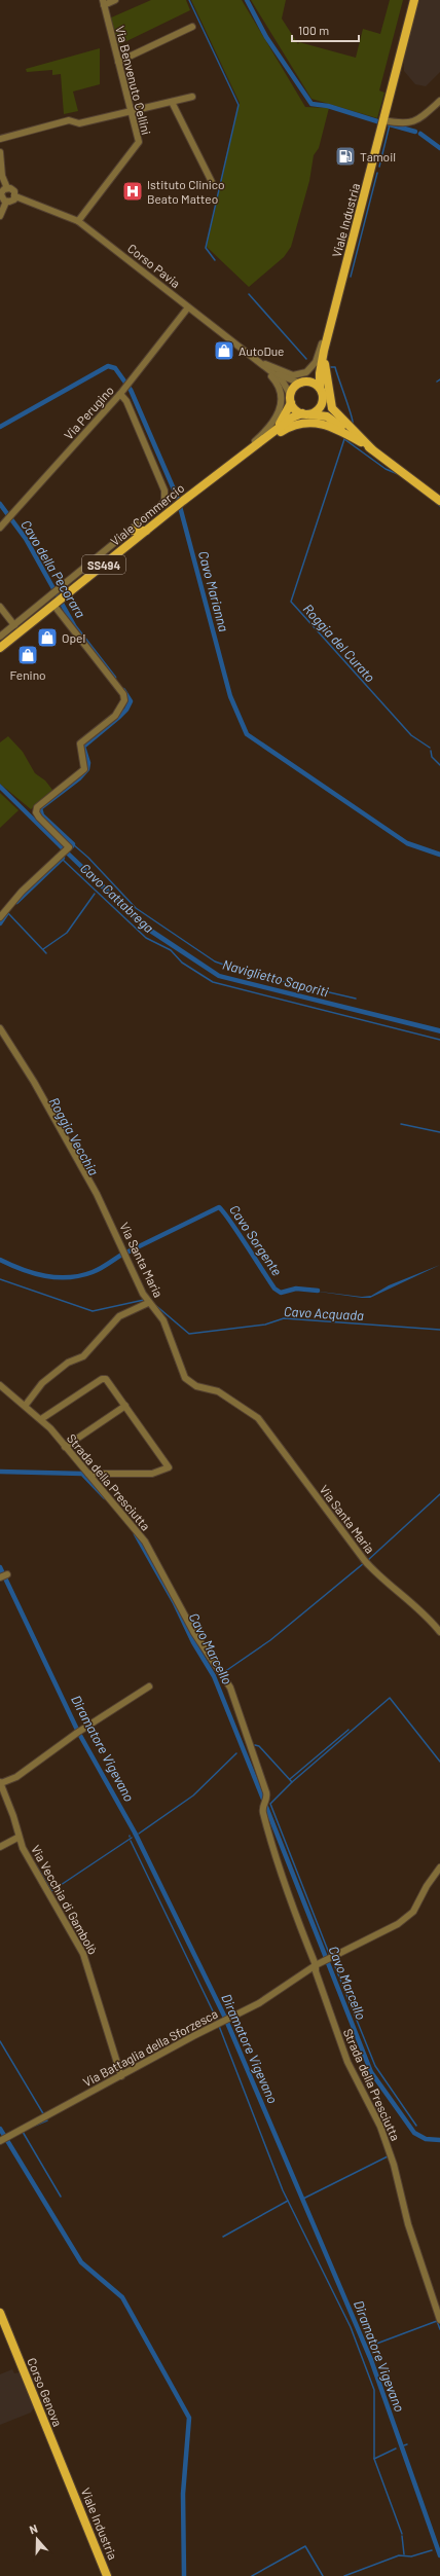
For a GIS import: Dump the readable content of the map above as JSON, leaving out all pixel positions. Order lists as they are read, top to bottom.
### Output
{
  "streets": {
    "main road": [
      "Viale Industria",
      "Viale Commercio",
      "SS494",
      "Corso Genova"
    ],
    "street": [
      "Via Benvenuto Cellini",
      "Corso Pavia",
      "Via Perugino",
      "Via Santa Maria",
      "Strada della Presciutta",
      "Via Vecchia di Gambolò",
      "Via Battaglia della Sforzesca"
    ]
  },
  "crossings": [
    ["Via Benvenuto Cellini", "Corso Pavia"],
    ["Viale Industria", "Corso Pavia"],
    ["Viale Industria", "Viale Commercio"],
    ["Viale Industria", "SS494"],
    ["Viale Industria", "Corso Genova"],
    ["Corso Pavia", "Via Perugino"],
    ["Corso Pavia", "Viale Commercio"],
    ["Corso Pavia", "SS494"],
    ["Viale Commercio", "SS494"],
    ["Strada della Presciutta", "Via Battaglia della Sforzesca"],
    ["Via Vecchia di Gambolò", "Via Battaglia della Sforzesca"]
  ],
  "water": [
    "Cavo della Pecorara",
    "Cavo Marianna",
    "Roggia del Curato",
    "Cavo Cattabrega",
    "Naviglietto Saporiti",
    "Roggia Vecchia",
    "Cavo Sorgente",
    "Cavo Acquada",
    "Cavo Marcello",
    "Diramatore Vigevano"
  ],
  "places": {
    "fuel station": ["Tamoil"],
    "hospital": ["Istituto Clinico Beato Matteo"],
    "shop": ["AutoDue", "Opel", "Fenino"]
  },
  "scale_bar": "100 m",
  "north": "top"
}
